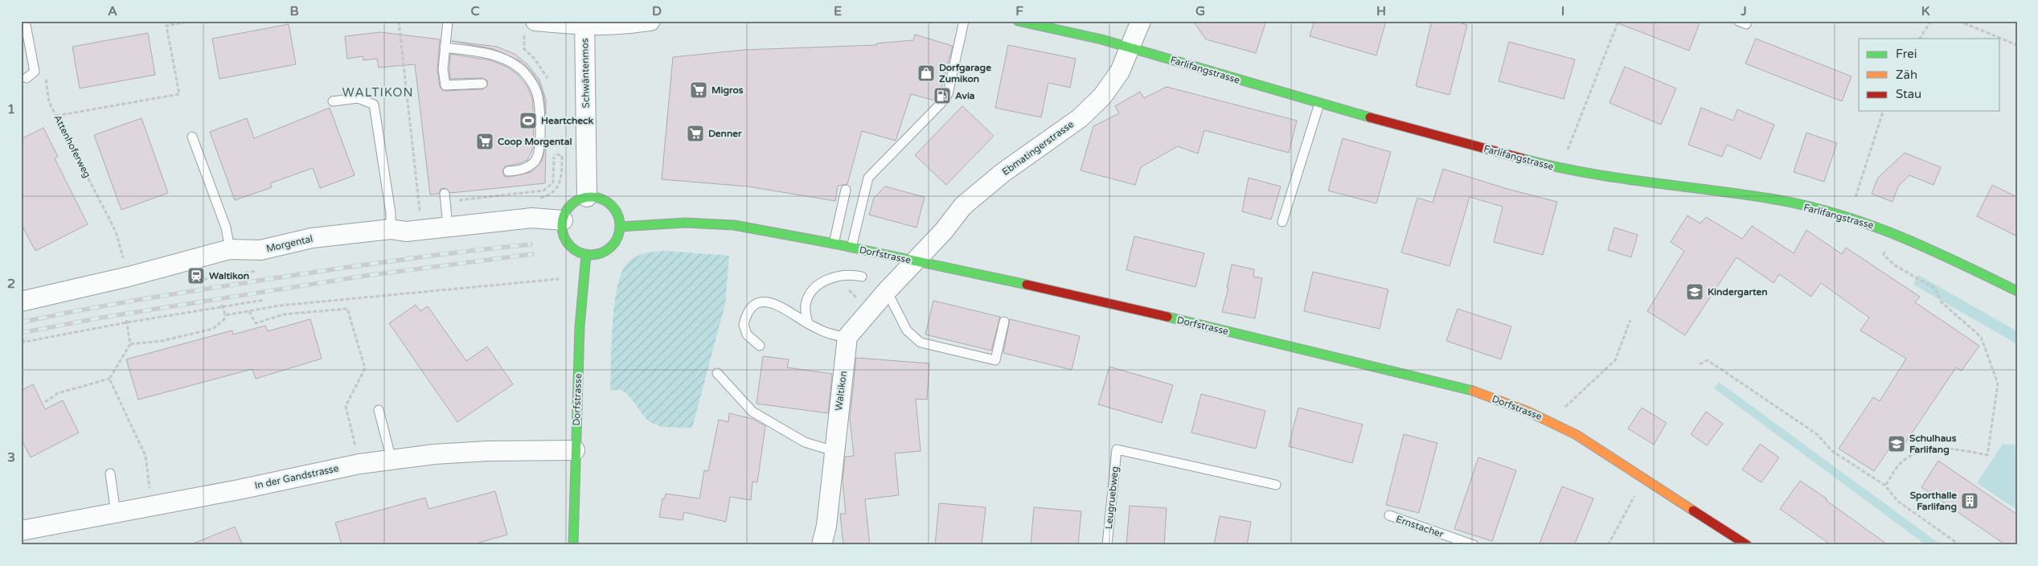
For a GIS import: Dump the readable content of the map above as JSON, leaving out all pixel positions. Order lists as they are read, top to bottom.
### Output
{
  "streets": {
    "street": [
      "Farlifangstrasse",
      "Schwäntenmos",
      "Ebmatingerstrasse",
      "Morgental",
      "Dorfstrasse",
      "Waltikon",
      "In der Gandstrasse"
    ],
    "lane": ["Leugruebweg", "Ernstacher"],
    "path": ["Attenhoferweg"]
  },
  "crossings": [
    ["Farlifangstrasse", "Ebmatingerstrasse"],
    ["Schwäntenmos", "Morgental"],
    ["Schwäntenmos", "Dorfstrasse"],
    ["Ebmatingerstrasse", "Dorfstrasse"],
    ["Morgental", "Dorfstrasse"],
    ["Dorfstrasse", "In der Gandstrasse"]
  ],
  "districts": ["WALTIKON"],
  "places": {
    "shop": ["Dorfgarage Zumikon"],
    "supermarket": ["Migros", "Denner", "Coop Morgental"],
    "fuel station": ["Avia"],
    "sports": ["Heartcheck"],
    "station": ["Waltikon"],
    "school or university": ["Kindergarten", "Schulhaus Farlifang"],
    "building": ["Sporthalle Farlifang"]
  },
  "legend": ["Frei", "Zäh", "Stau"],
  "grid": {
    "columns": [
      "A",
      "B",
      "C",
      "D",
      "E",
      "F",
      "G",
      "H",
      "I",
      "J",
      "K"
    ],
    "rows": ["1", "2", "3"]
  }
}
